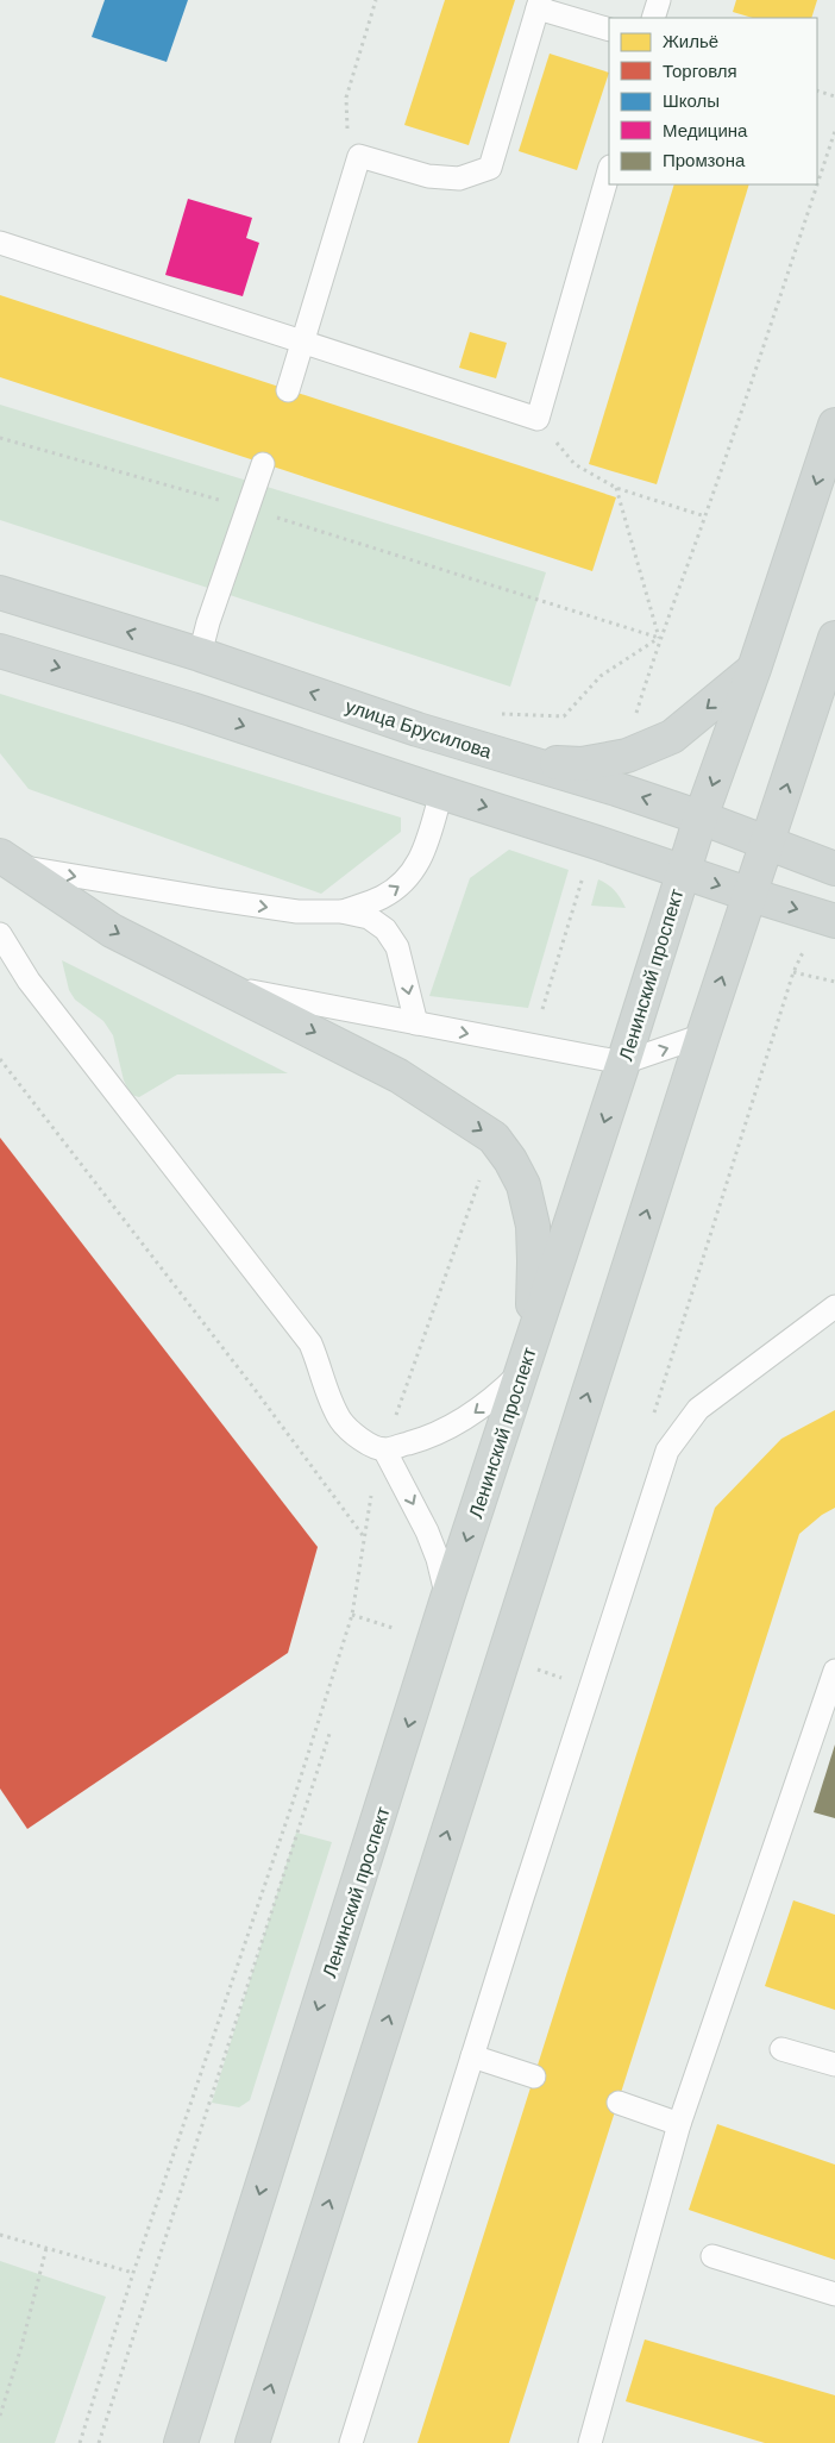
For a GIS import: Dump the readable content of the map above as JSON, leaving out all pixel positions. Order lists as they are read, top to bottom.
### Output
{
  "streets": {
    "main road": ["улица Брусилова", "Ленинский проспект"]
  },
  "crossings": [
    ["улица Брусилова", "Ленинский проспект"]
  ],
  "legend": [
    "Жильё",
    "Торговля",
    "Школы",
    "Медицина",
    "Промзона"
  ]
}
